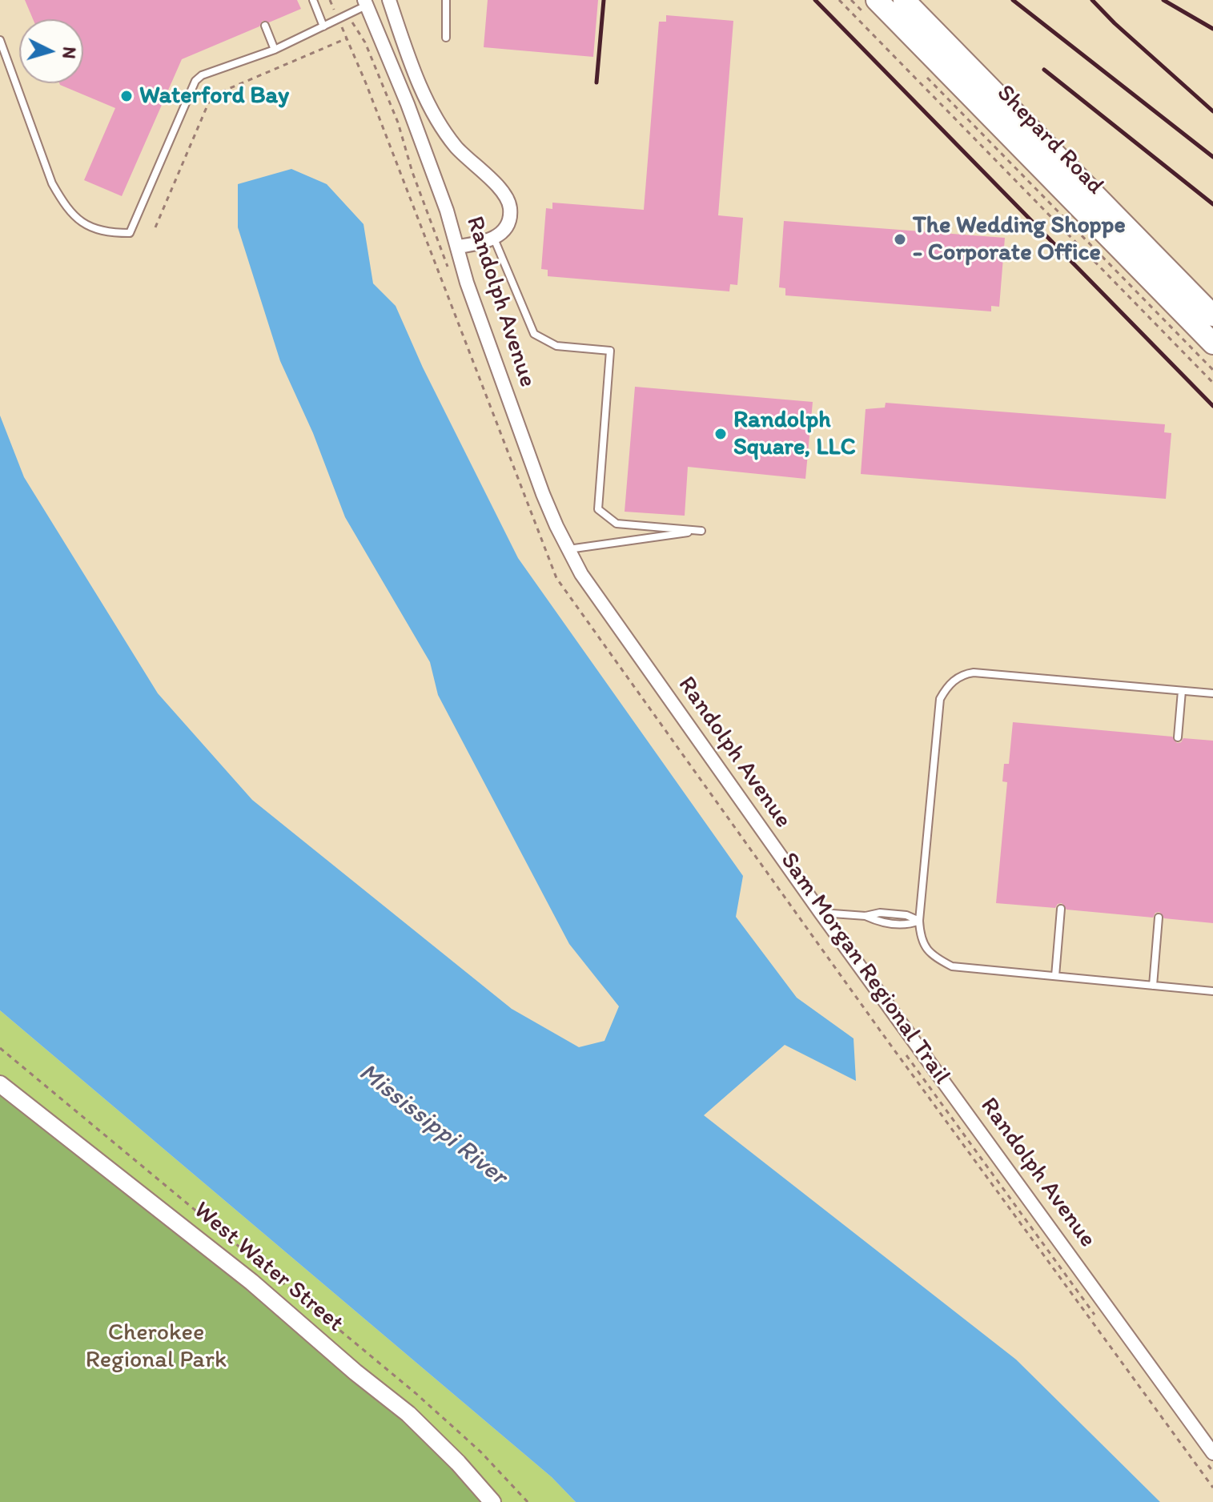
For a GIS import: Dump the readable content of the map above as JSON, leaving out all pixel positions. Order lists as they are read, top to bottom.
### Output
{
  "streets": {
    "highway": ["Shepard Road"],
    "street": ["Randolph Avenue", "West Water Street"],
    "path": ["Sam Morgan Regional Trail"]
  },
  "water": ["Mississippi River"],
  "parks": ["Cherokee Regional Park"],
  "places": ["Waterford Bay", "The Wedding Shoppe - Corporate Office", "Randolph Square, LLC"],
  "north": "right"
}
